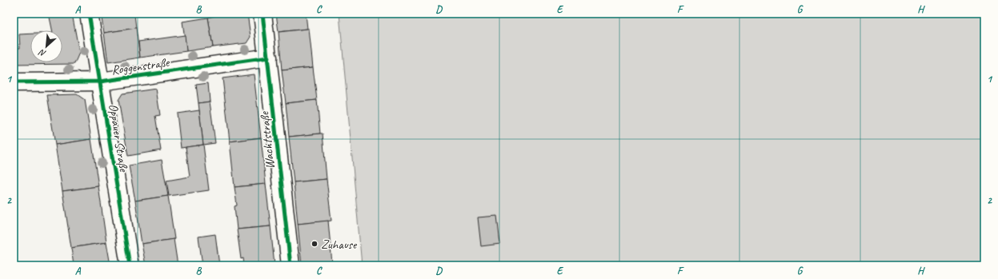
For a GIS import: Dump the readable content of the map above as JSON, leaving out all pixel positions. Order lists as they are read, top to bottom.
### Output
{
  "streets": {
    "street": ["Roggenstraße", "Oppauer Straße", "Wachtstraße"]
  },
  "crossings": [
    ["Roggenstraße", "Oppauer Straße"],
    ["Roggenstraße", "Wachtstraße"]
  ],
  "places": ["Zuhause"],
  "north": "bottom left",
  "grid": {
    "columns": [
      "A",
      "B",
      "C",
      "D",
      "E",
      "F",
      "G",
      "H"
    ],
    "rows": ["1", "2"]
  }
}
